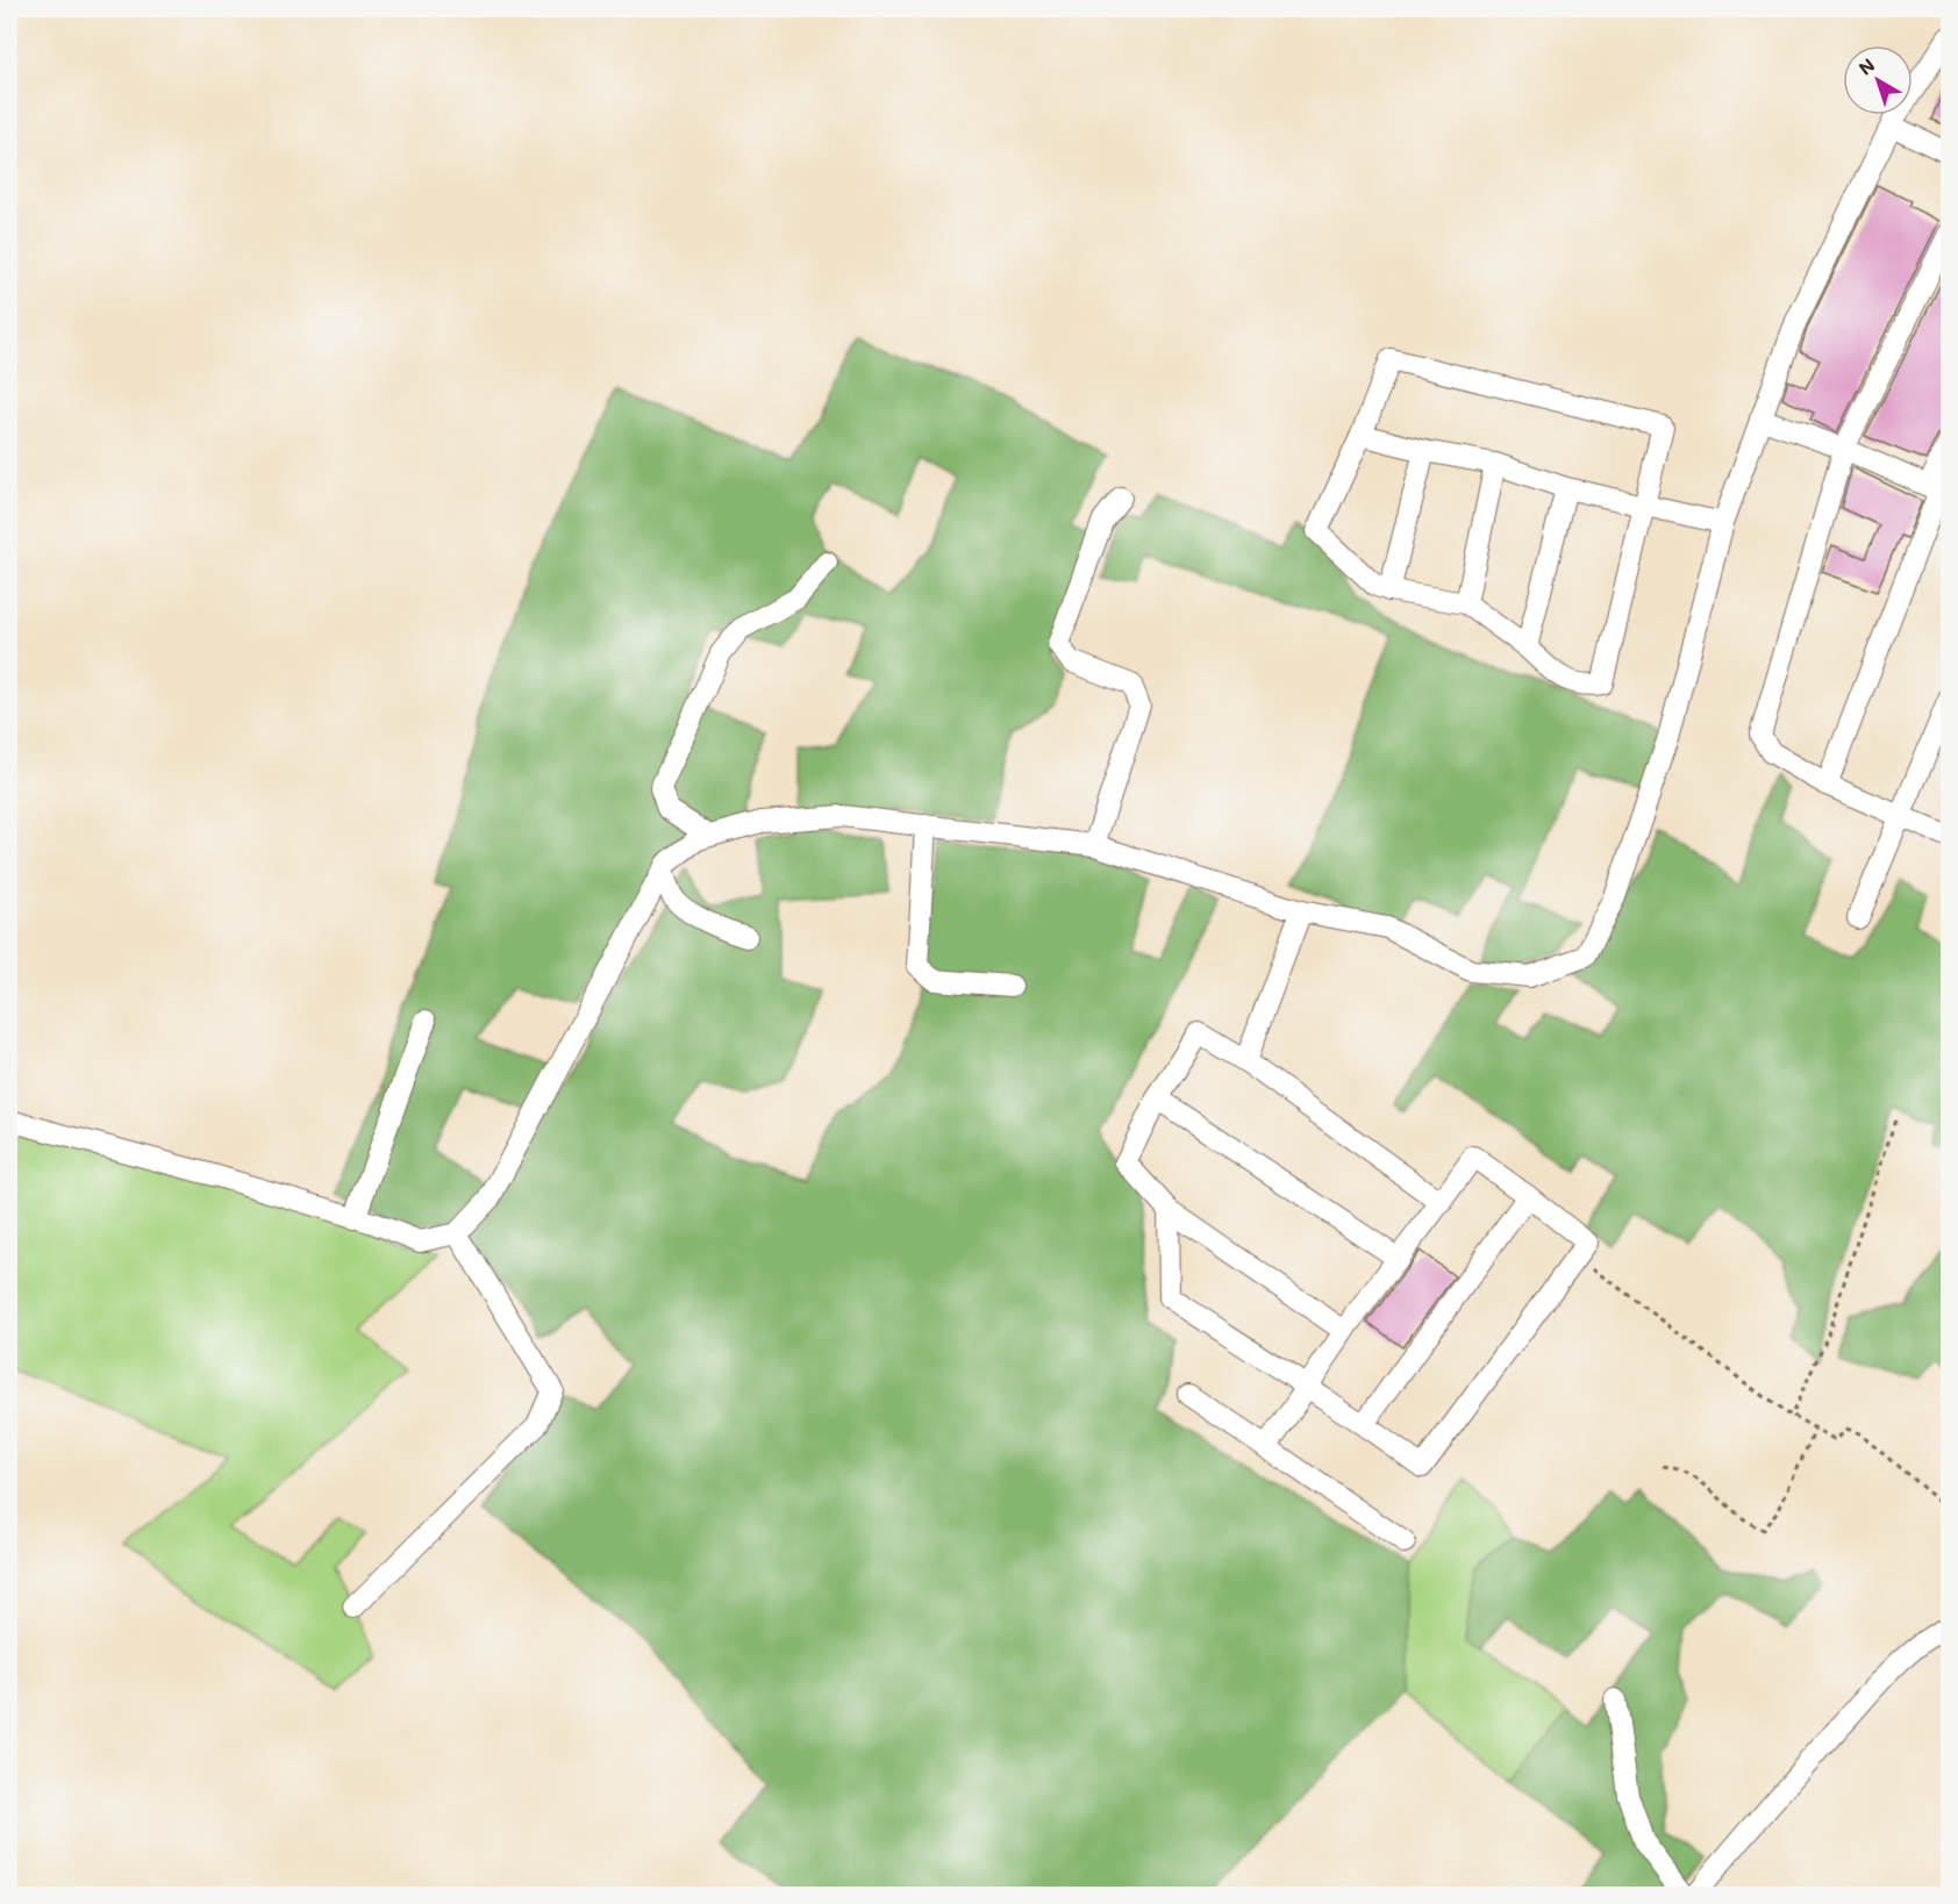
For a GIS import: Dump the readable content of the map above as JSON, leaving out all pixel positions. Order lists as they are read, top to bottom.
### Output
{
  "north": "top left"
}
